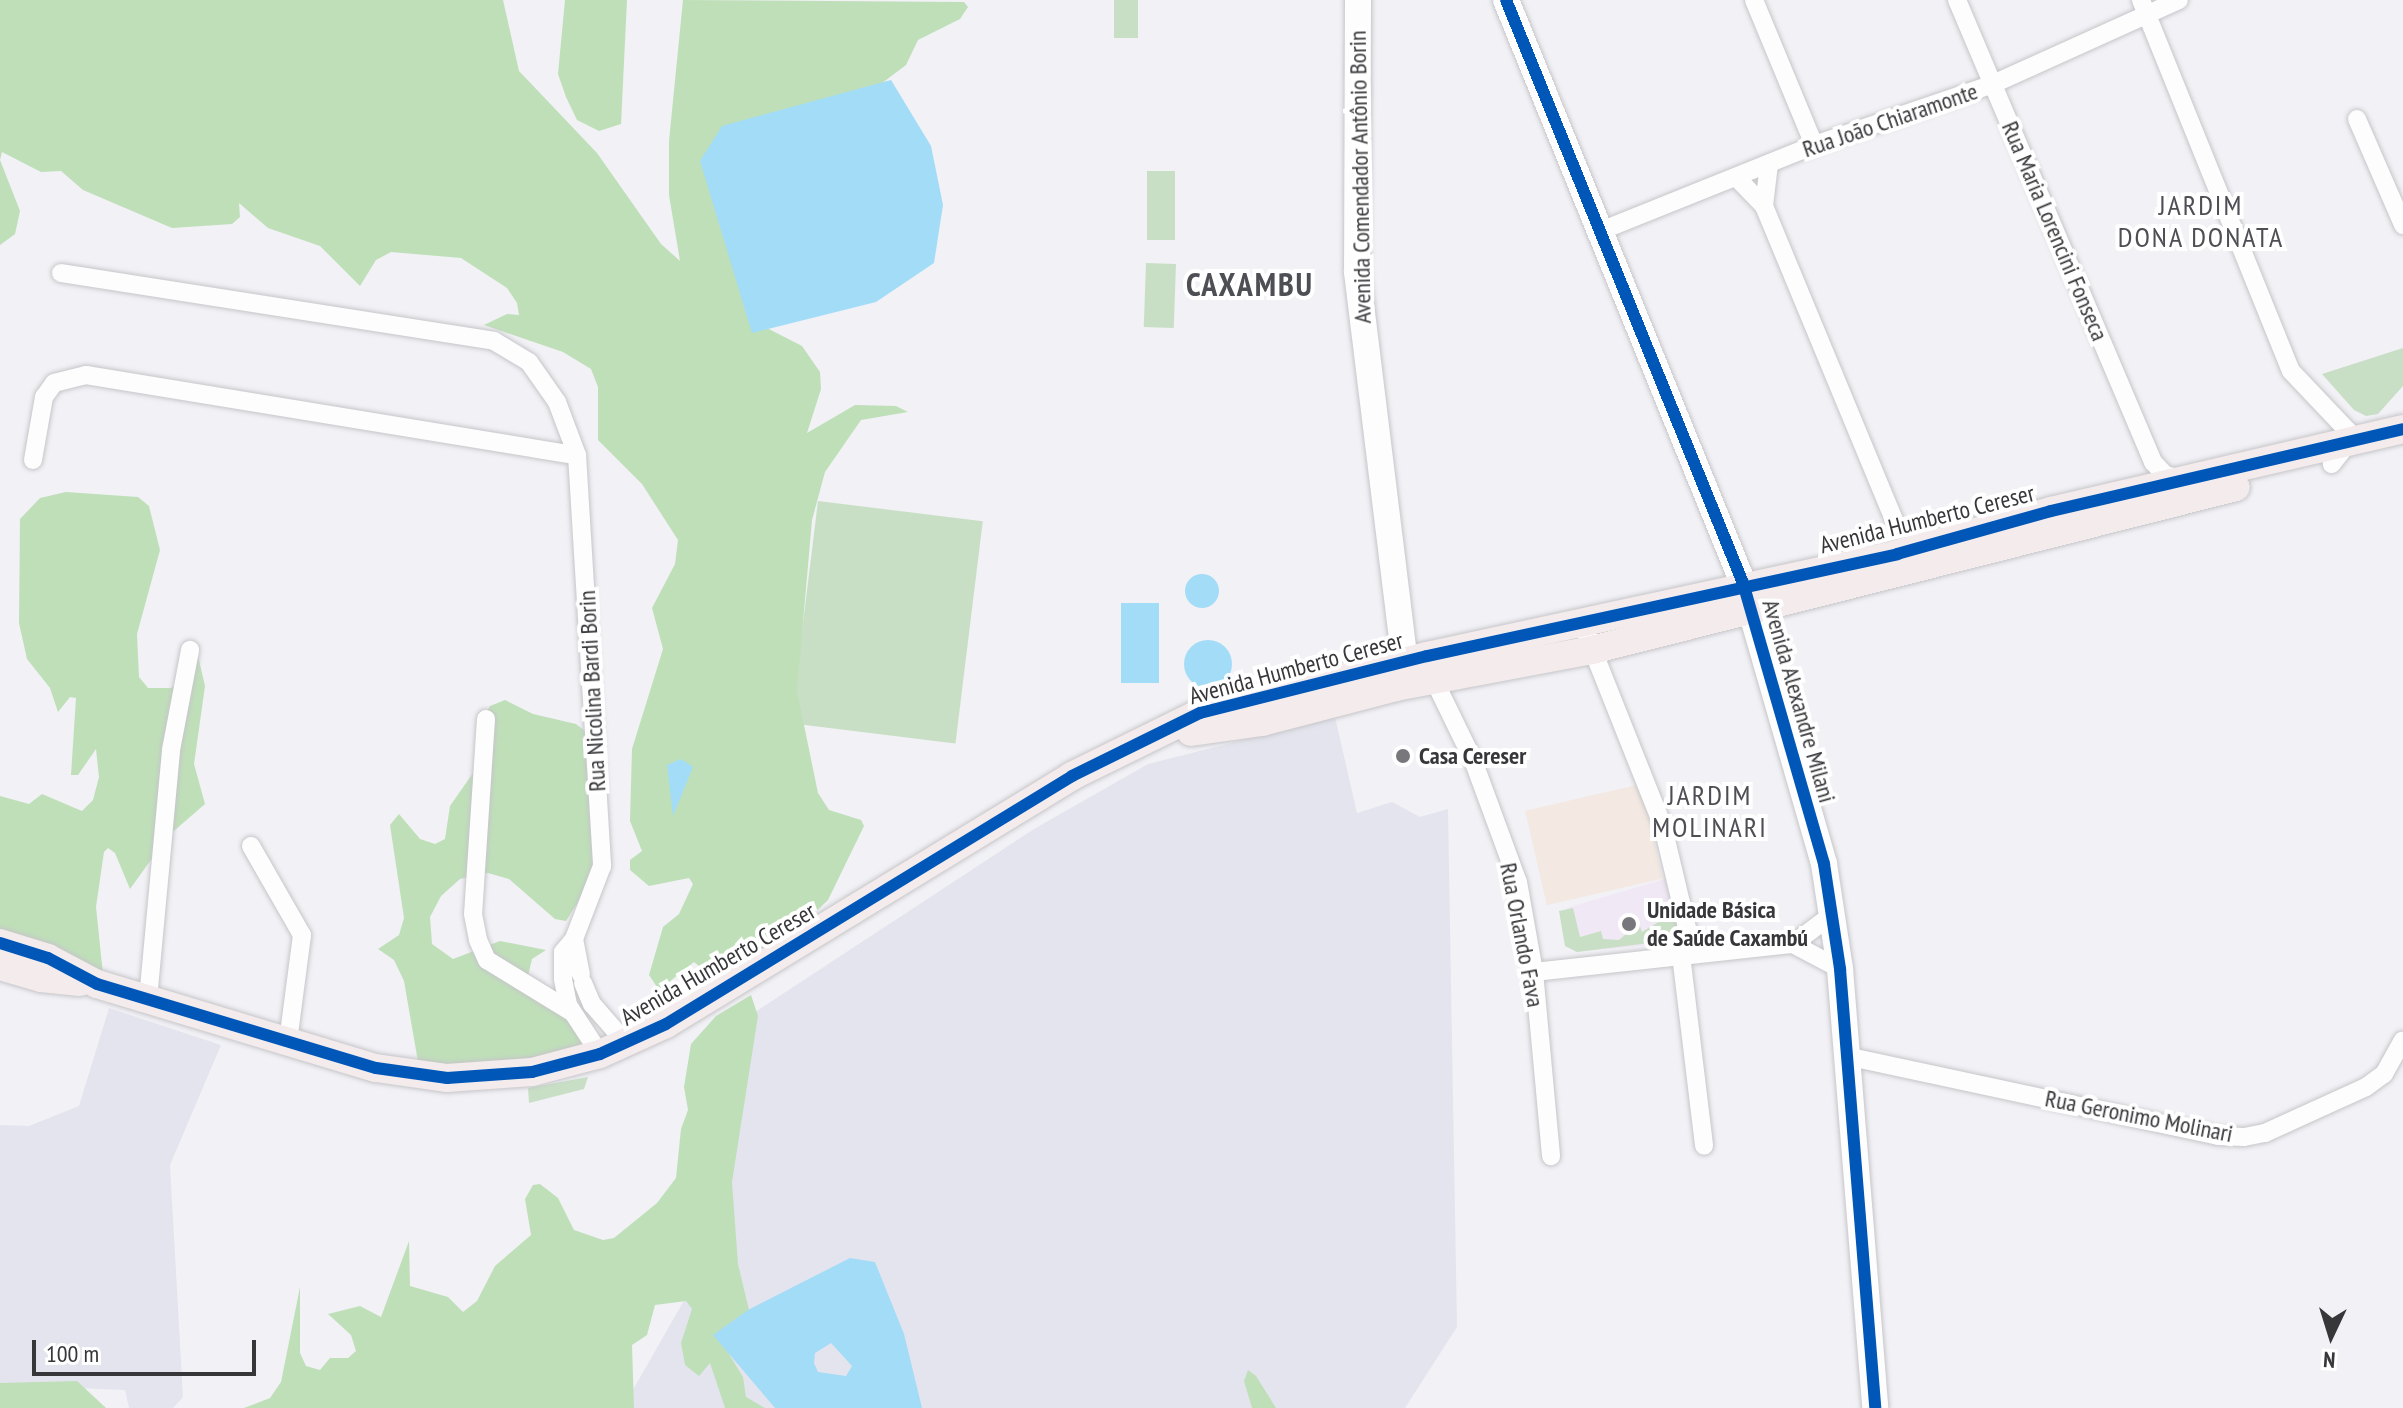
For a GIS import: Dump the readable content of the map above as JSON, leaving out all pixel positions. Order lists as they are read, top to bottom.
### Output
{
  "streets": {
    "main road": ["Avenida Humberto Cereser"],
    "street": [
      "Rua João Chiaramonte",
      "Avenida Comendador Antônio Borin",
      "Rua Maria Lorencini Fonseca",
      "Rua Nicolina Bardi Borin",
      "Avenida Alexandre Milani",
      "Rua Orlando Fava",
      "Rua Geronimo Molinari"
    ]
  },
  "crossings": [
    ["Rua João Chiaramonte", "Rua Maria Lorencini Fonseca"],
    ["Rua João Chiaramonte", "Avenida Alexandre Milani"],
    ["Avenida Comendador Antônio Borin", "Avenida Humberto Cereser"],
    ["Avenida Comendador Antônio Borin", "Rua Orlando Fava"],
    ["Avenida Humberto Cereser", "Rua Nicolina Bardi Borin"],
    ["Avenida Humberto Cereser", "Avenida Alexandre Milani"],
    ["Avenida Humberto Cereser", "Rua Orlando Fava"],
    ["Avenida Alexandre Milani", "Rua Geronimo Molinari"]
  ],
  "districts": ["JARDIM DONA DONATA", "CAXAMBU", "JARDIM MOLINARI"],
  "places": ["Casa Cereser", "Unidade Básica de Saúde Caxambú"],
  "scale_bar": "100 m",
  "north": "bottom"
}
